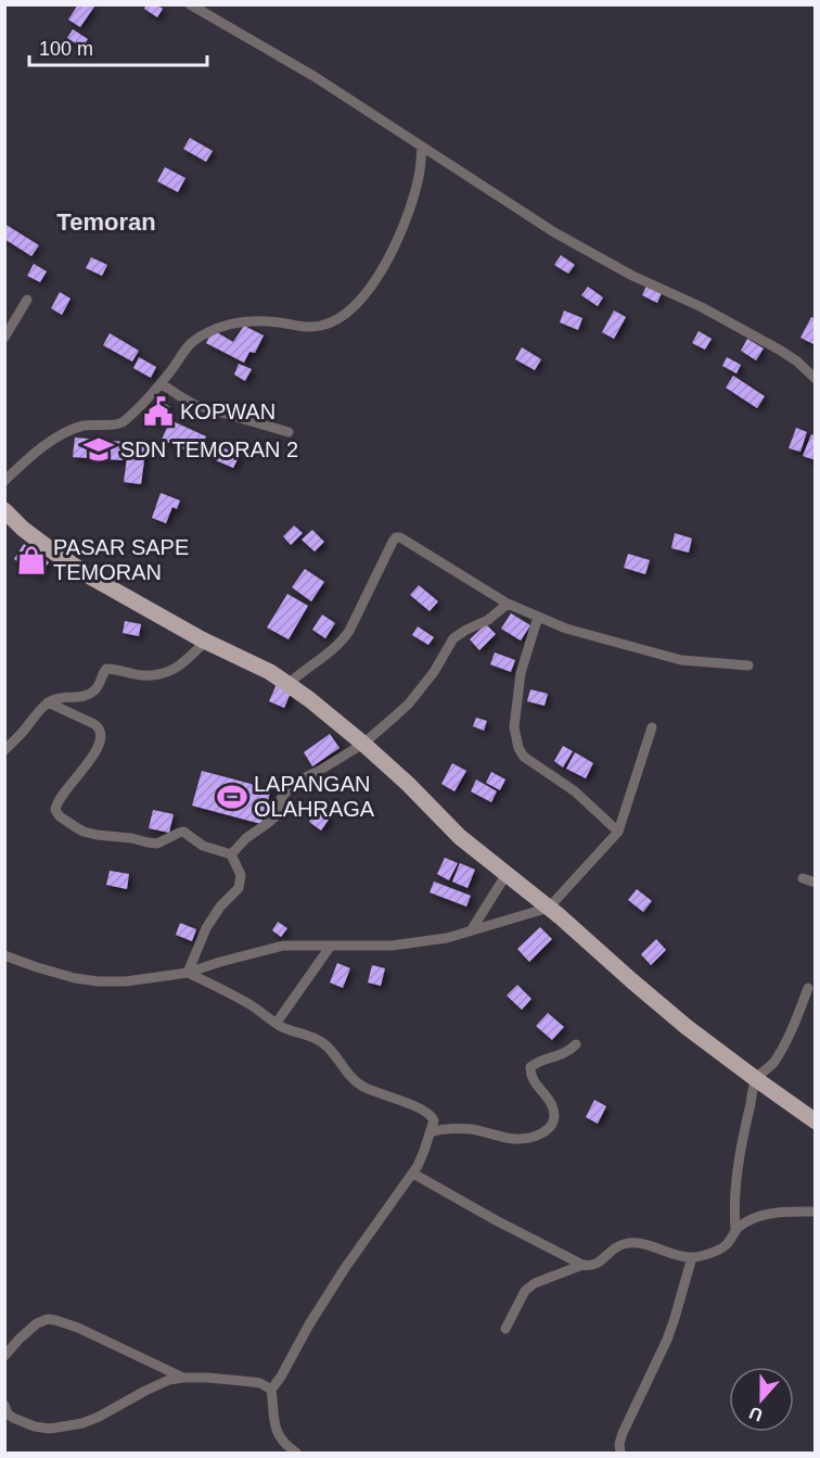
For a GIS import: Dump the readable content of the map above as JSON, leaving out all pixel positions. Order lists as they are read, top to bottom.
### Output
{
  "districts": ["Temoran"],
  "places": {
    "public building": ["KOPWAN"],
    "school or university": ["SDN TEMORAN 2"],
    "shop": ["PASAR SAPE TEMORAN"],
    "sports": ["LAPANGAN OLAHRAGA"]
  },
  "scale_bar": "100 m",
  "north": "bottom"
}
